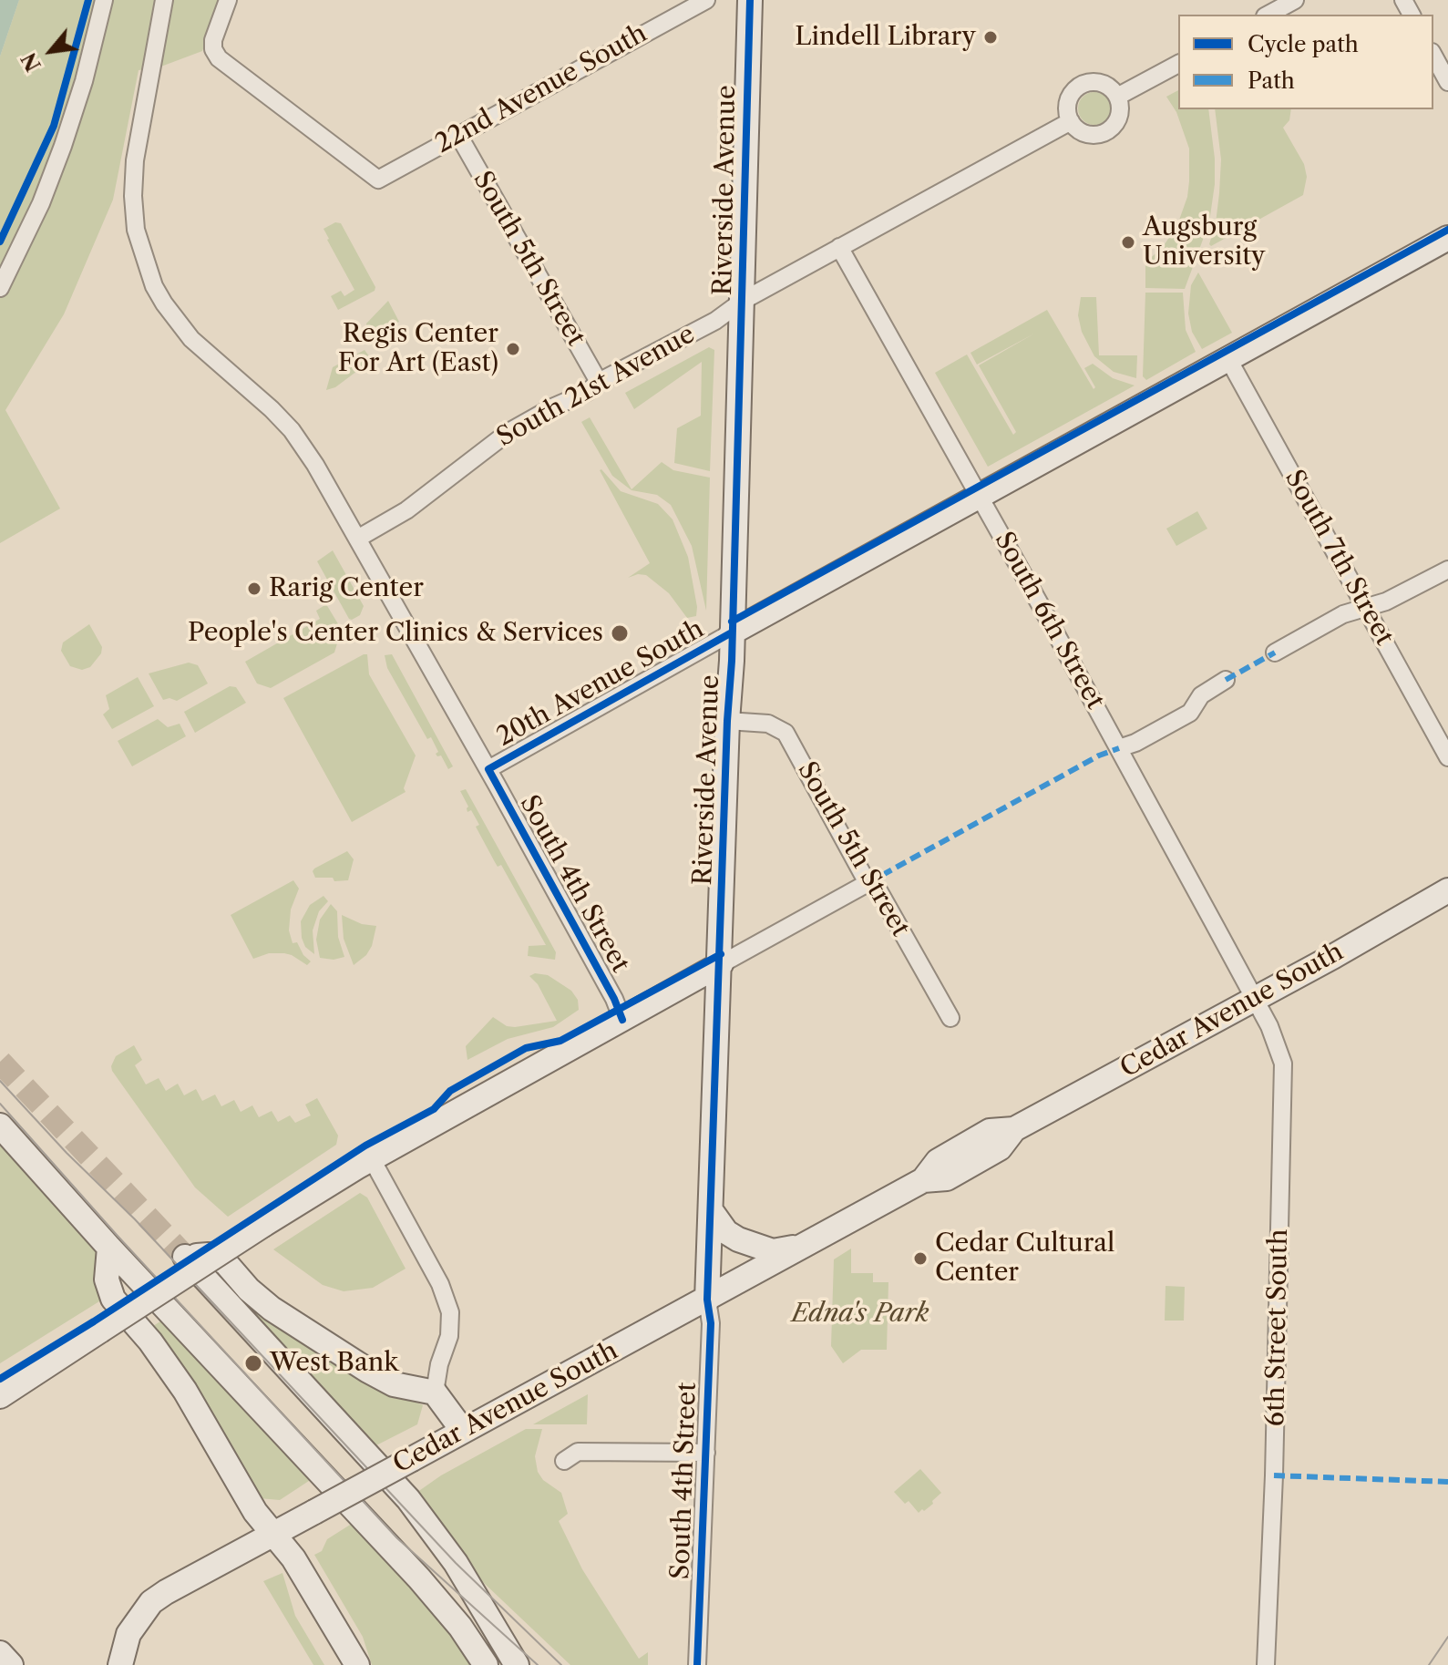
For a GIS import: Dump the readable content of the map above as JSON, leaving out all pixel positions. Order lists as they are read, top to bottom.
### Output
{
  "streets": {
    "street": [
      "22nd Avenue South",
      "Riverside Avenue",
      "South 5th Street",
      "South 21st Avenue",
      "South 7th Street",
      "South 6th Street",
      "20th Avenue South",
      "South 4th Street",
      "Cedar Avenue South",
      "6th Street South"
    ]
  },
  "crossings": [
    ["22nd Avenue South", "South 5th Street"],
    ["Riverside Avenue", "South 5th Street"],
    ["Riverside Avenue", "South 21st Avenue"],
    ["Riverside Avenue", "20th Avenue South"],
    ["Riverside Avenue", "South 4th Street"],
    ["Riverside Avenue", "Cedar Avenue South"],
    ["South 5th Street", "South 21st Avenue"],
    ["South 21st Avenue", "South 6th Street"],
    ["South 21st Avenue", "South 4th Street"],
    ["South 7th Street", "20th Avenue South"],
    ["South 6th Street", "20th Avenue South"],
    ["South 6th Street", "Cedar Avenue South"],
    ["South 6th Street", "6th Street South"],
    ["20th Avenue South", "South 4th Street"],
    ["South 4th Street", "Cedar Avenue South"],
    ["Cedar Avenue South", "6th Street South"]
  ],
  "parks": ["Edna's Park"],
  "places": [
    "Lindell Library",
    "Augsburg University",
    "Regis Center For Art (East)",
    "Rarig Center",
    "People's Center Clinics & Services",
    "Cedar Cultural Center",
    "West Bank"
  ],
  "legend": ["Cycle path", "Path"],
  "north": "bottom left"
}
